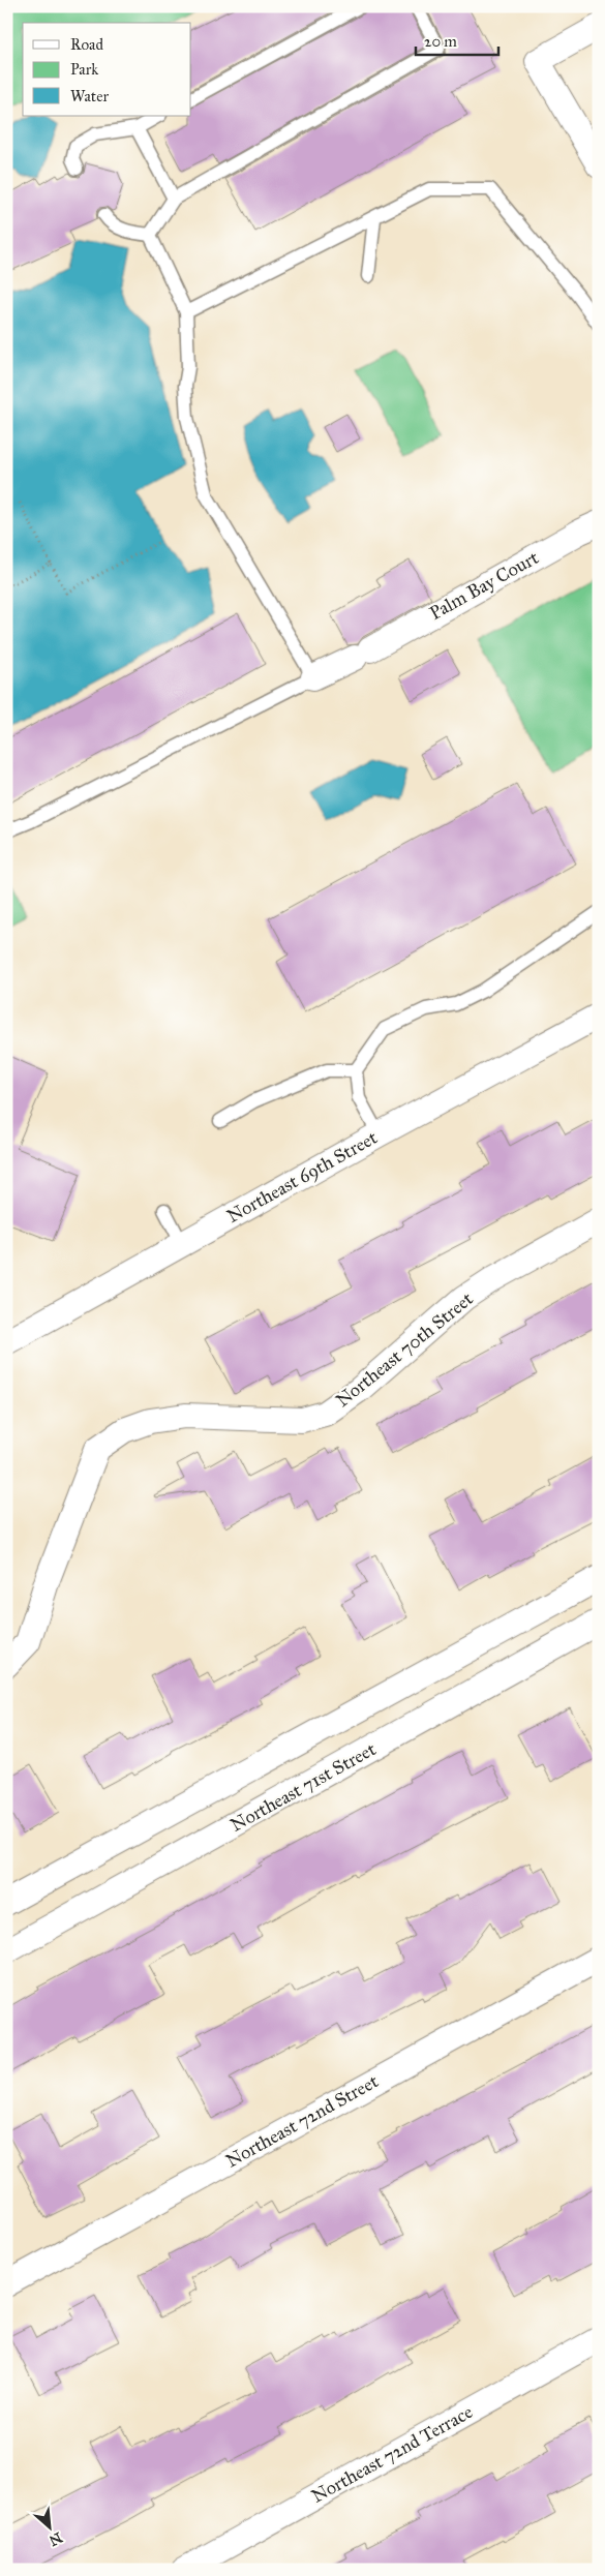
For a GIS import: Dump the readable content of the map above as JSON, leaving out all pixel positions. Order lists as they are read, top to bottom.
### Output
{
  "streets": {
    "street": [
      "Palm Bay Court",
      "Northeast 69th Street",
      "Northeast 70th Street",
      "Northeast 71st Street",
      "Northeast 72nd Street",
      "Northeast 72nd Terrace"
    ]
  },
  "legend": ["Road", "Park", "Water"],
  "scale_bar": "20 m",
  "north": "bottom right"
}
